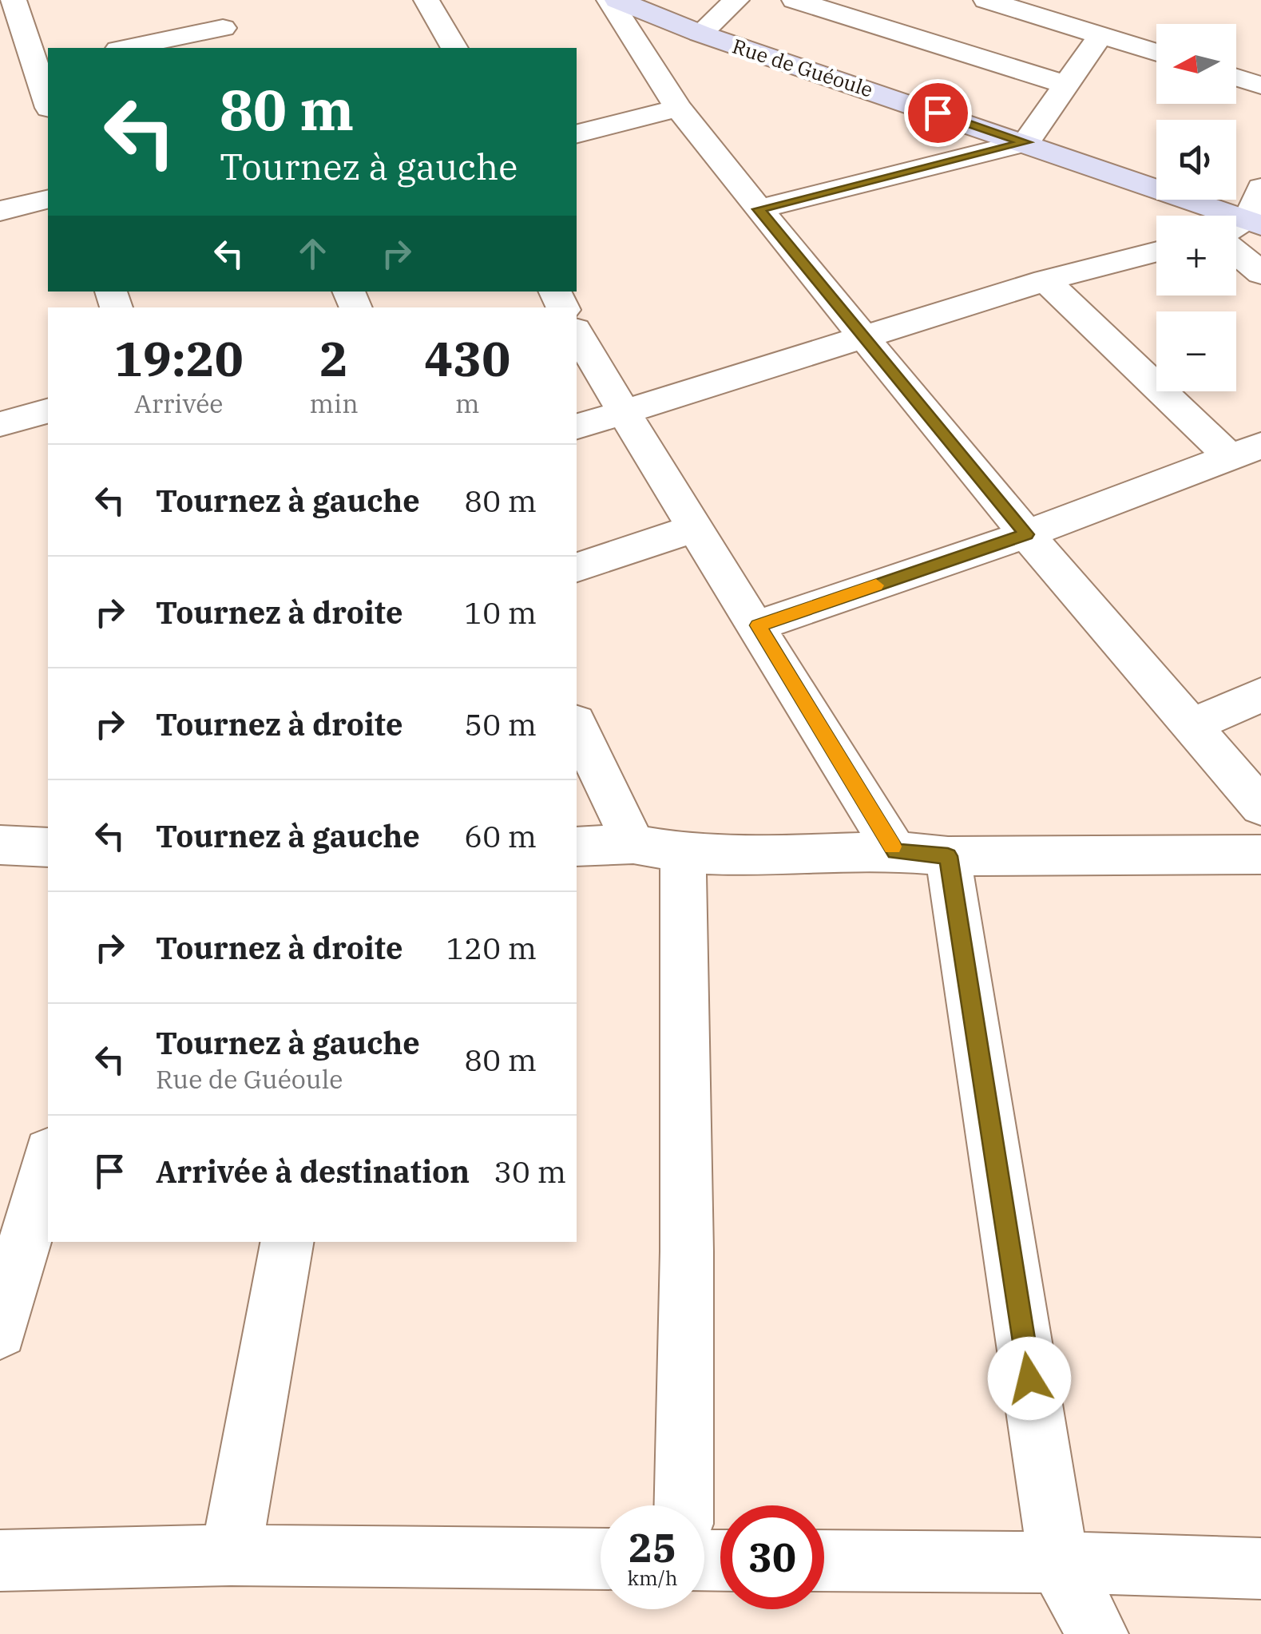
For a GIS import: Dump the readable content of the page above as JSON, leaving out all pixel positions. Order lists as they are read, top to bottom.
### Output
{
  "streets": {
    "main road": ["Rue de Guéoule"]
  },
  "north": "left",
  "page": {
    "map_buttons": ["+", "−"],
    "turn": ["80 m", "Tournez à gauche"],
    "eta": [
      "19:20",
      "Arrivée",
      "2",
      "min",
      "430",
      "m"
    ],
    "list": [
      {
        "name": "Tournez à gauche",
        "value": "80 m"
      },
      {
        "name": "Tournez à droite",
        "value": "10 m"
      },
      {
        "name": "Tournez à droite",
        "value": "50 m"
      },
      {
        "name": "Tournez à gauche",
        "value": "60 m"
      },
      {
        "name": "Tournez à droite",
        "value": "120 m"
      },
      {
        "name": "Tournez à gauche",
        "note": "Rue de Guéoule",
        "value": "80 m"
      },
      {
        "name": "Arrivée à destination",
        "value": "30 m"
      }
    ],
    "speed": "25 km/h",
    "limit": "30"
  }
}
